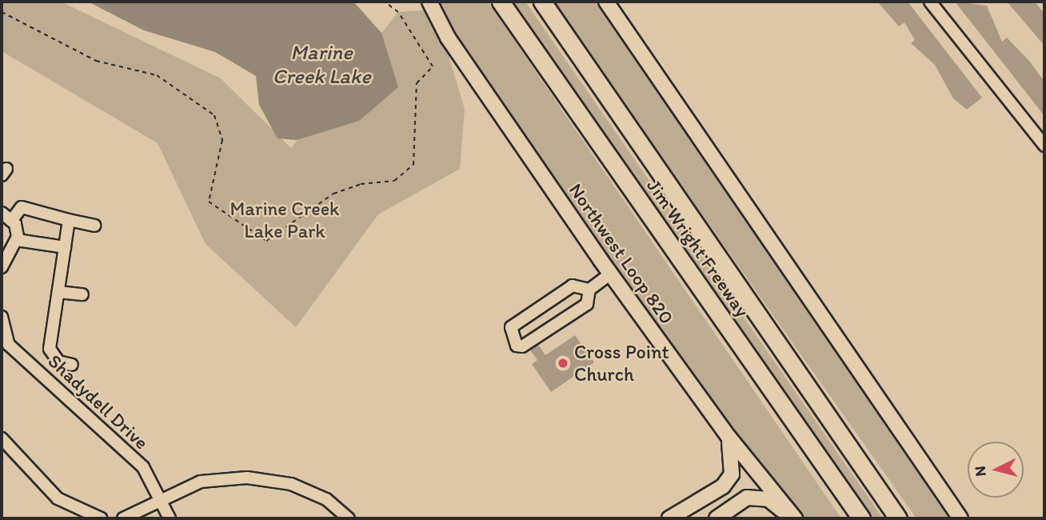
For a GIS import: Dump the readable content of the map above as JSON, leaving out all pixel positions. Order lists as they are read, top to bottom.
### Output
{
  "streets": {
    "highway": ["Jim Wright Freeway"],
    "main road": ["Northwest Loop 820"],
    "street": ["Shadydell Drive"]
  },
  "water": ["Marine Creek Lake"],
  "parks": ["Marine Creek Lake Park"],
  "places": ["Cross Point Church"],
  "north": "left"
}
